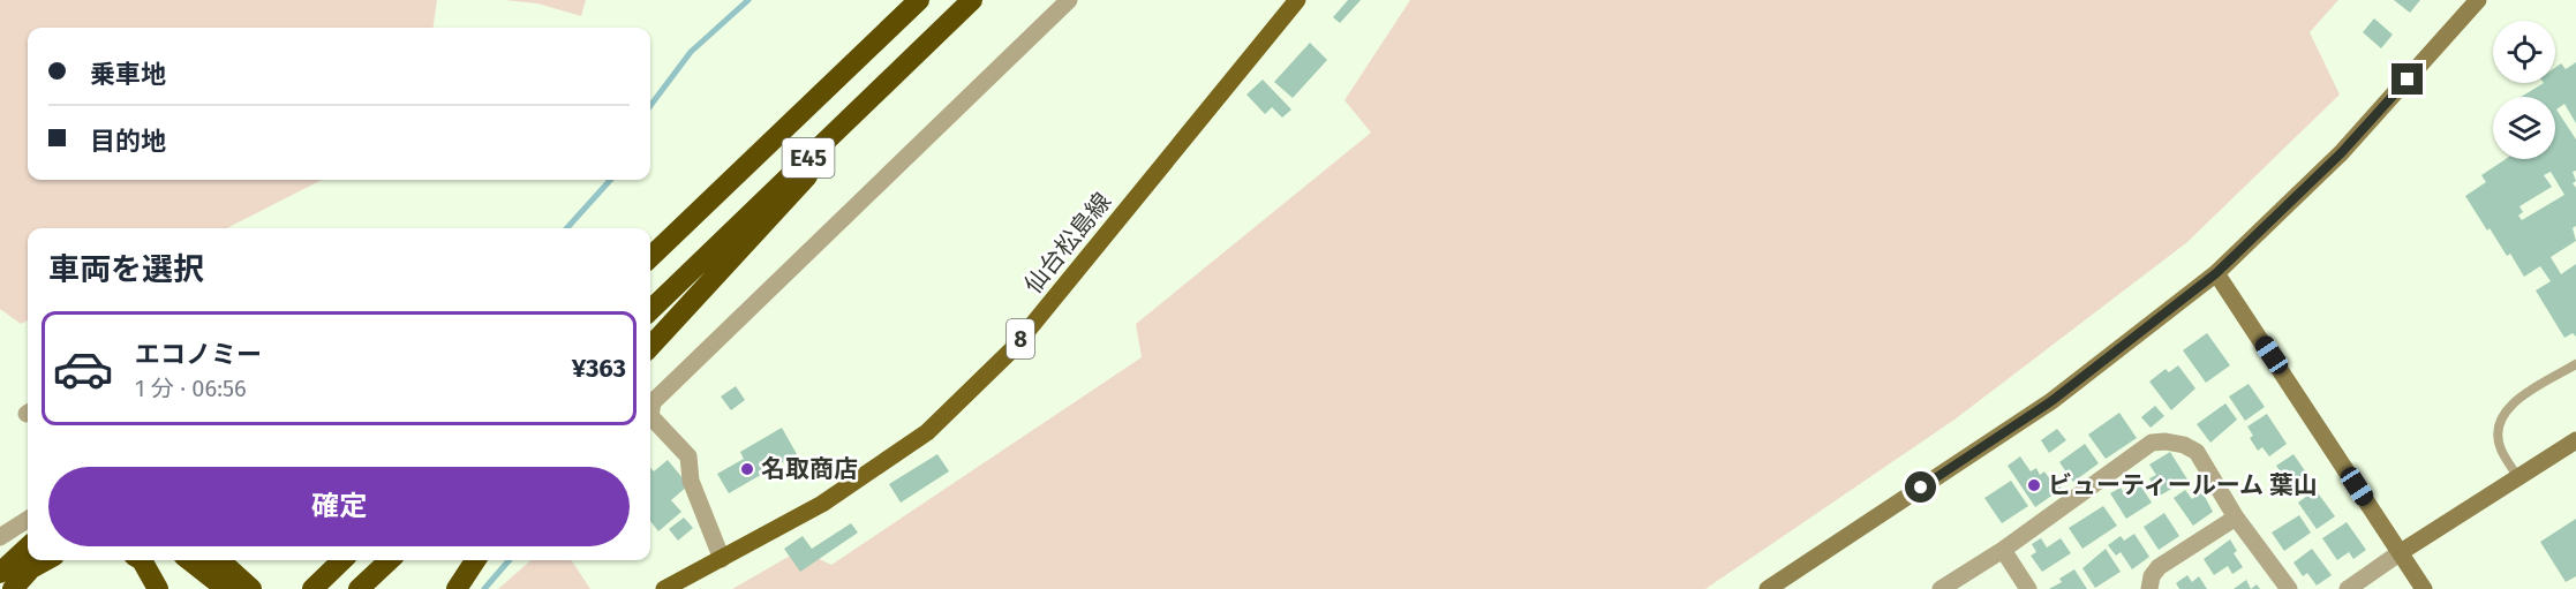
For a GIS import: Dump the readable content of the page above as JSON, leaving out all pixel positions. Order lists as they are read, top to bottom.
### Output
{
  "streets": {
    "highway": ["E45"],
    "main road": ["仙台松島線", "8"]
  },
  "places": ["名取商店", "ビューティールーム 葉山"],
  "page": {
    "banner": ["乗車地", "目的地"],
    "heading": "車両を選択",
    "list": [
      {
        "name": "エコノミー",
        "note": "1 分 · 06:56",
        "value": "¥363"
      }
    ],
    "buttons": "確定"
  }
}
